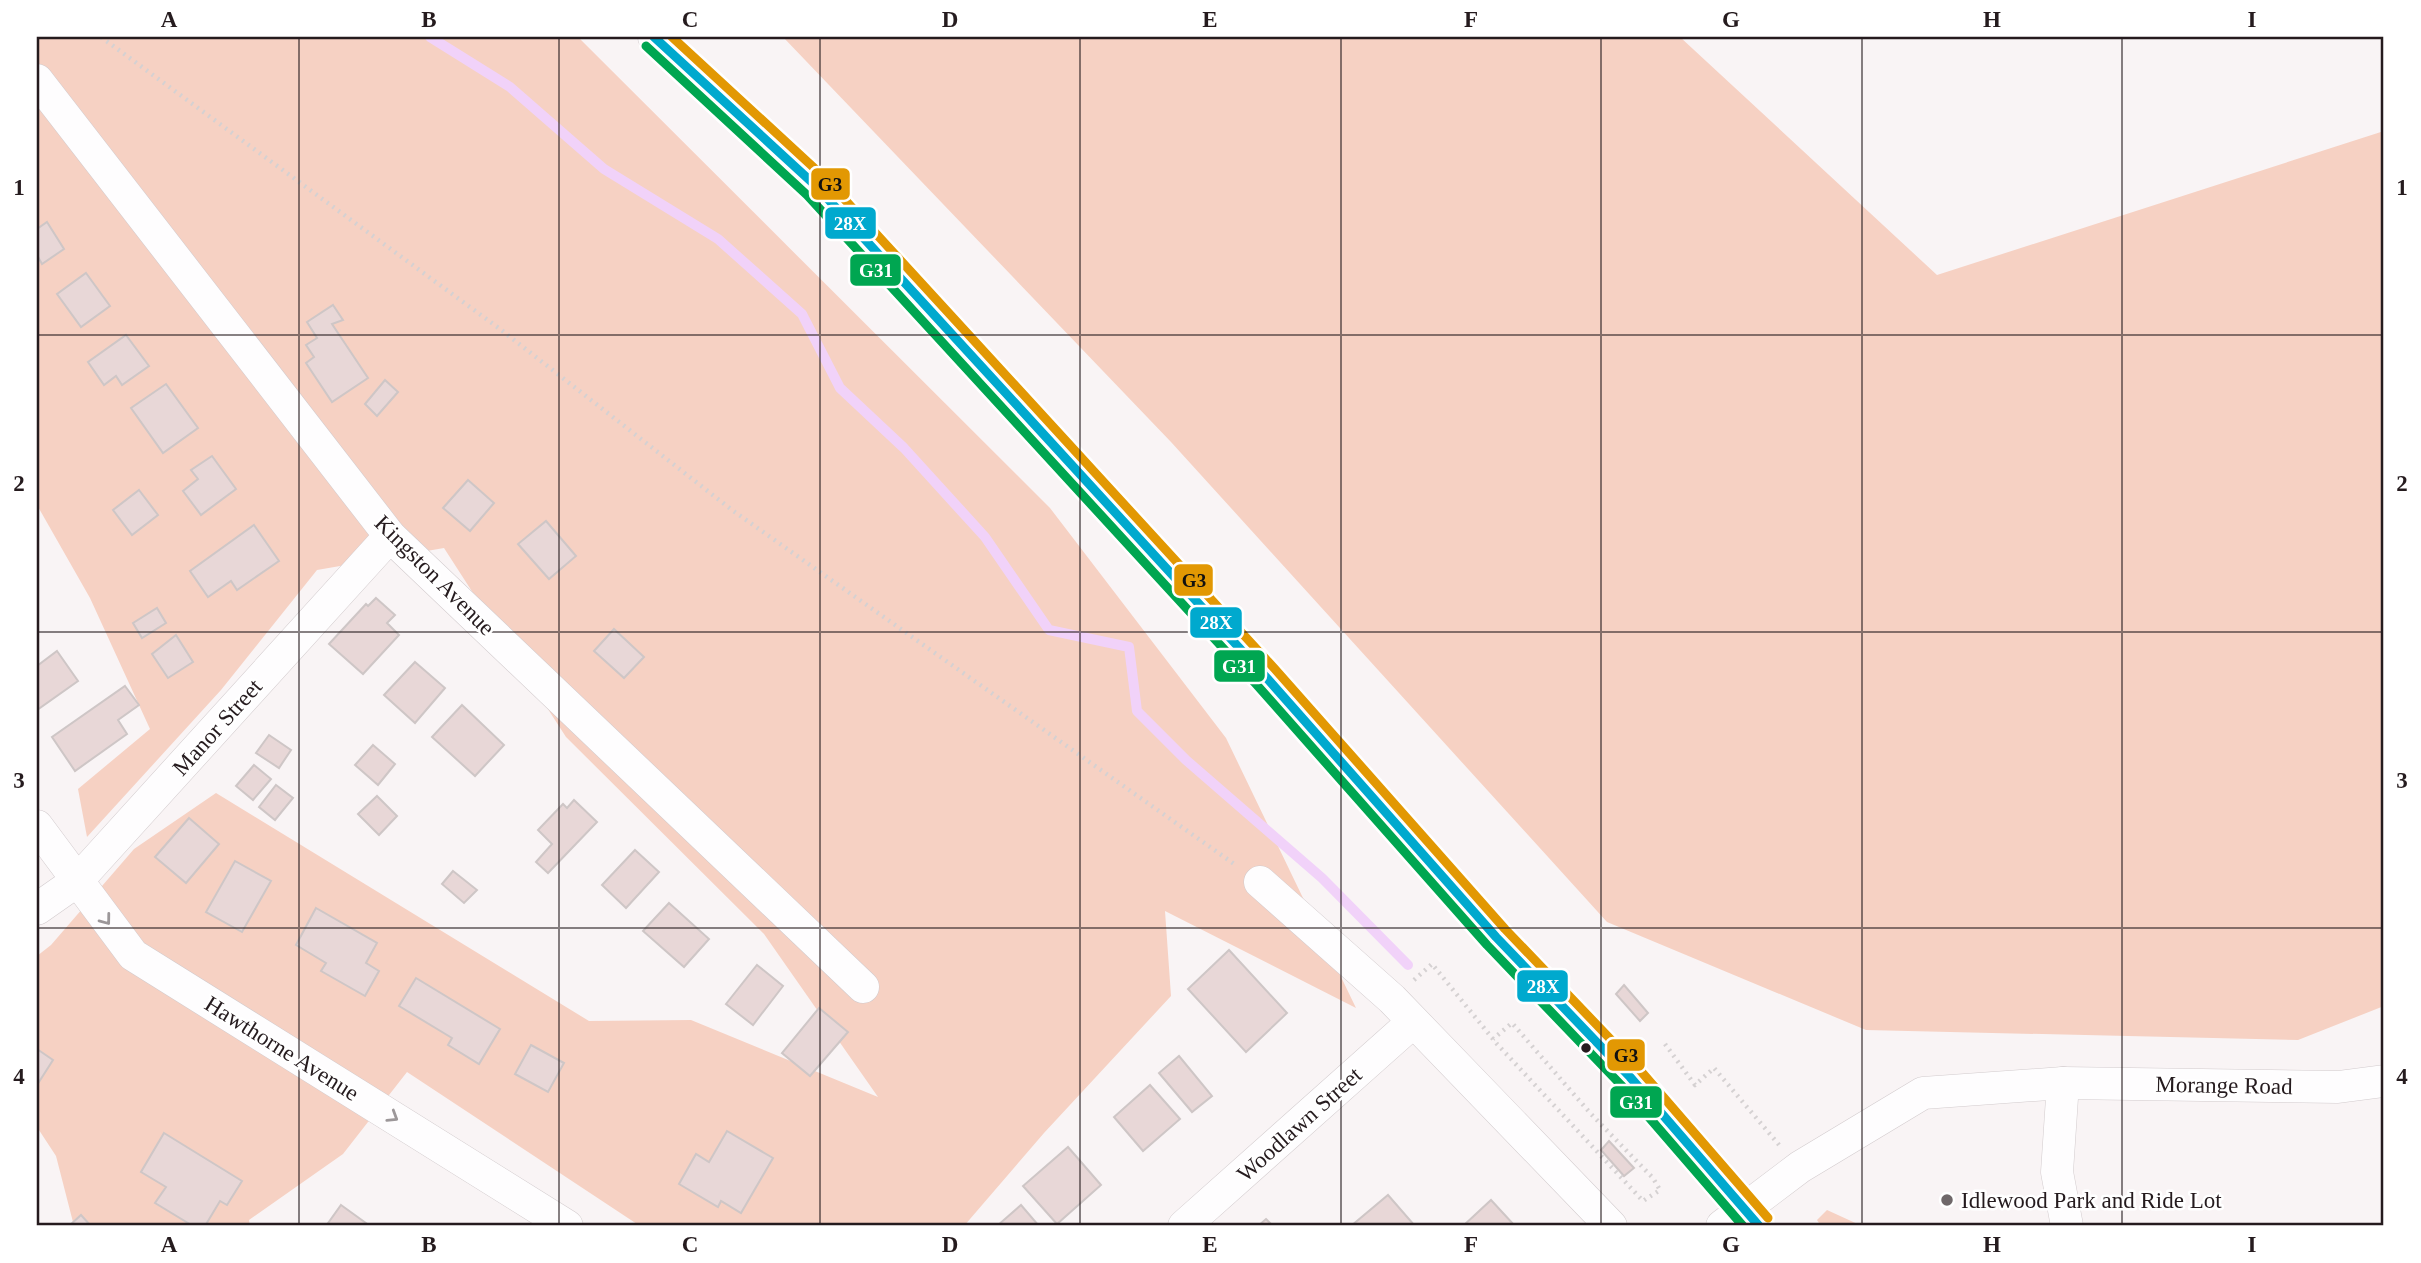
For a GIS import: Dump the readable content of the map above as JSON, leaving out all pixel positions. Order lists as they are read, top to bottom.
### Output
{
  "streets": {
    "street": [
      "Kingston Avenue",
      "Manor Street",
      "Hawthorne Avenue",
      "Morange Road",
      "Woodlawn Street"
    ]
  },
  "crossings": [
    ["Kingston Avenue", "Manor Street"],
    ["Manor Street", "Hawthorne Avenue"]
  ],
  "one_way": ["Hawthorne Avenue"],
  "places": ["Idlewood Park and Ride Lot"],
  "lines": ["transit line 28X", "transit line G3", "transit line G31"],
  "grid": {
    "columns": [
      "A",
      "B",
      "C",
      "D",
      "E",
      "F",
      "G",
      "H",
      "I"
    ],
    "rows": [
      "1",
      "2",
      "3",
      "4"
    ]
  }
}
